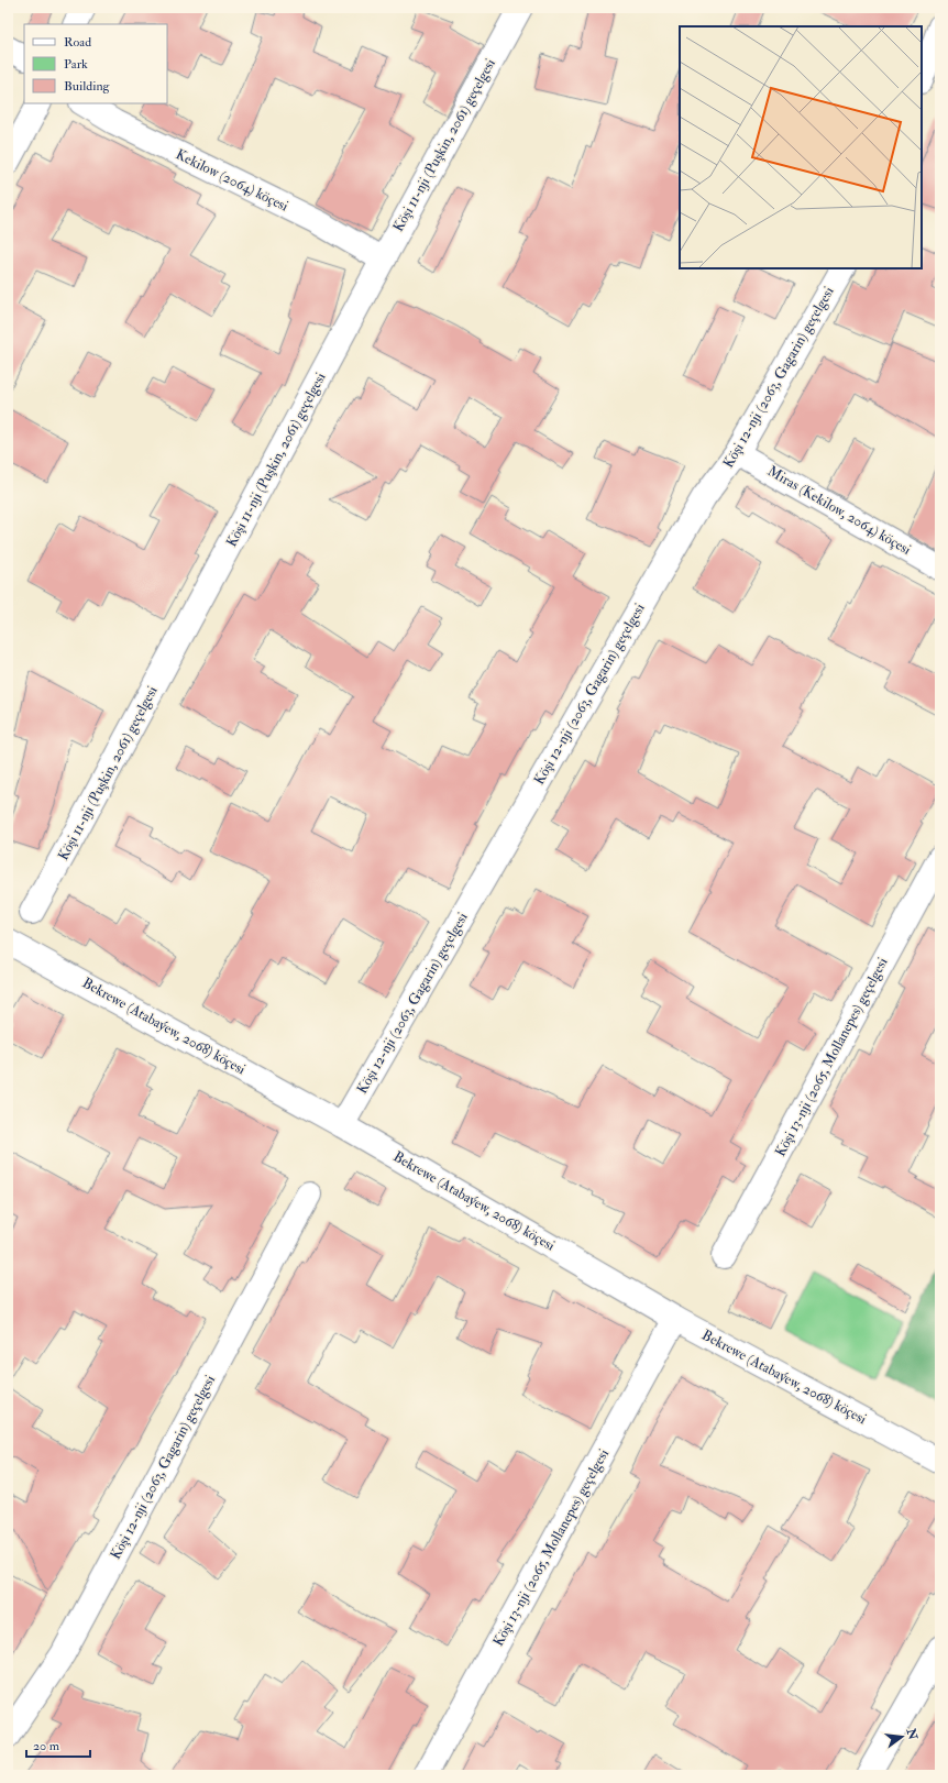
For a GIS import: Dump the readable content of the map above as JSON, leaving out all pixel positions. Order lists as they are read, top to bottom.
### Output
{
  "streets": {
    "street": [
      "Köşi 11-nji (Puşkin, 2061) geçelgesi",
      "Kekilow (2064) köçesi",
      "Köşi 12-nji (2063, Gagarin) geçelgesi",
      "Miras (Kekilow, 2064) köçesi",
      "Bekrewe (Atabaýew, 2068) köçesi",
      "Köşi 13-nji (2065, Mollanepes) geçelgesi"
    ]
  },
  "crossings": [
    ["Köşi 11-nji (Puşkin, 2061) geçelgesi", "Kekilow (2064) köçesi"],
    ["Köşi 12-nji (2063, Gagarin) geçelgesi", "Miras (Kekilow, 2064) köçesi"],
    ["Köşi 12-nji (2063, Gagarin) geçelgesi", "Bekrewe (Atabaýew, 2068) köçesi"],
    ["Bekrewe (Atabaýew, 2068) köçesi", "Köşi 13-nji (2065, Mollanepes) geçelgesi"]
  ],
  "legend": ["Road", "Park", "Building"],
  "scale_bar": "20 m",
  "north": "right"
}
